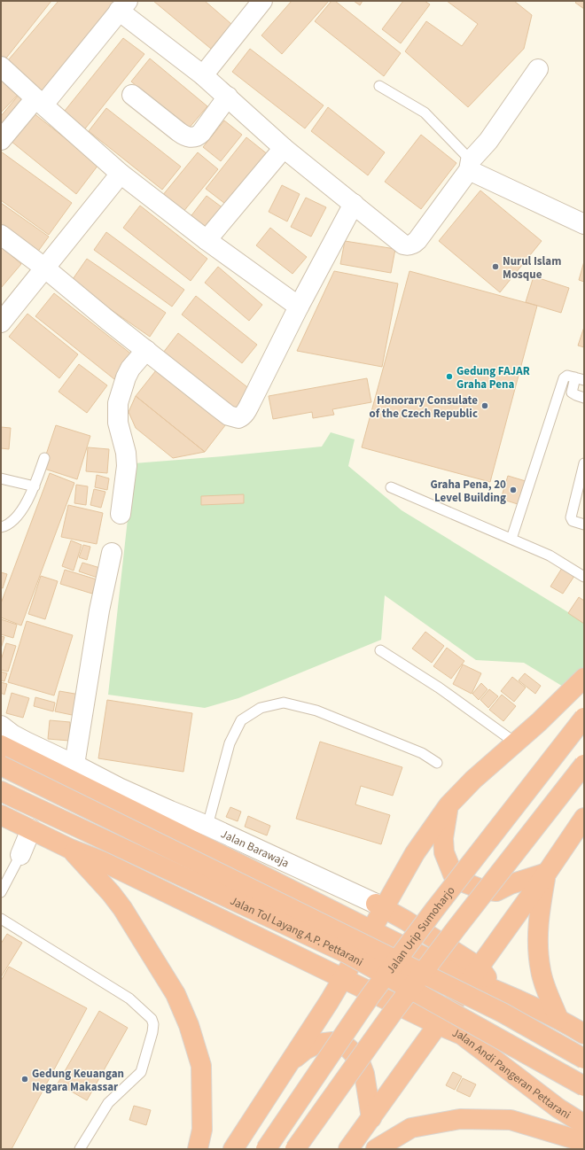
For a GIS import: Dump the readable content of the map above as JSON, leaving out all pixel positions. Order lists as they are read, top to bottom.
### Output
{
  "streets": {
    "highway": [
      "Jalan Barawaja",
      "Jalan Urip Sumoharjo",
      "Jalan Tol Layang A.P. Pettarani",
      "Jalan Andi Pangeran Pettarani"
    ]
  },
  "places": [
    "Nurul Islam Mosque",
    "Gedung FAJAR Graha Pena",
    "Honorary Consulate of the Czech Republic",
    "Graha Pena, 20 Level Building",
    "Gedung Keuangan Negara Makassar"
  ]
}
